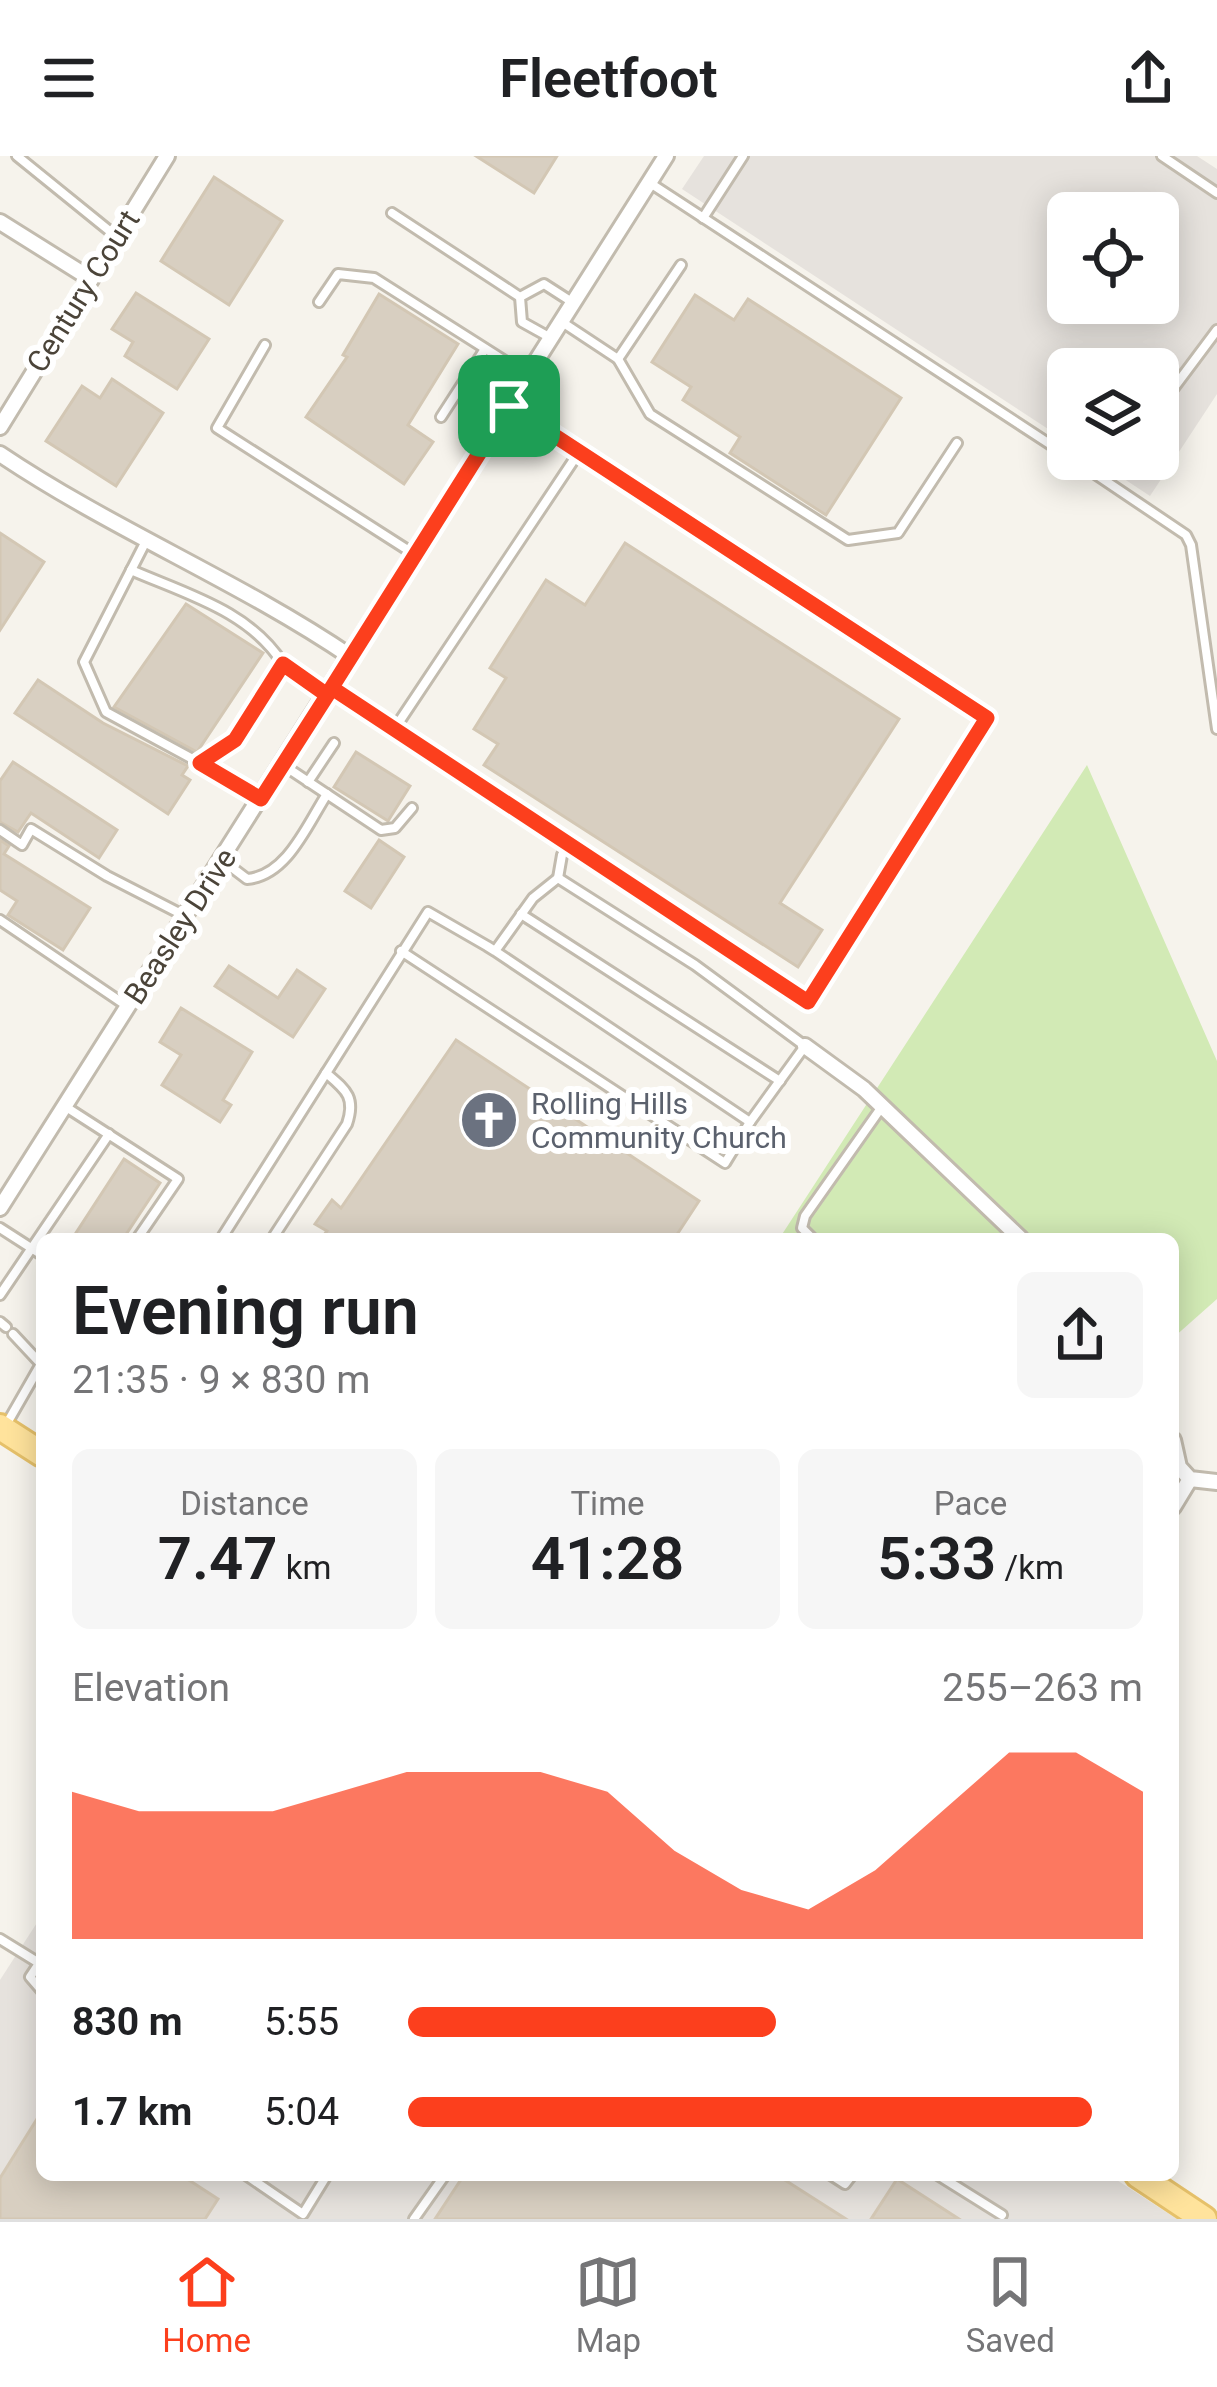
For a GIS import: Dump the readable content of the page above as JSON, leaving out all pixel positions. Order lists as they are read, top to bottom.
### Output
{
  "streets": {
    "street": ["Century Court", "Beasley Drive"]
  },
  "places": {
    "church": ["Rolling Hills Community Church"]
  },
  "page": {
    "header": "Fleetfoot",
    "heading": ["Evening run", "21:35 · 9 × 830 m"],
    "stats": [
      ["Distance", "7.47 km"],
      ["Time", "41:28"],
      ["Pace", "5:33 /km"]
    ],
    "chart": ["Elevation", "255–263 m"],
    "list": [
      {
        "name": "830 m",
        "note": "5:55"
      },
      {
        "name": "1.7 km",
        "note": "5:04"
      }
    ],
    "tabs": ["Home", "Map", "Saved"]
  }
}
